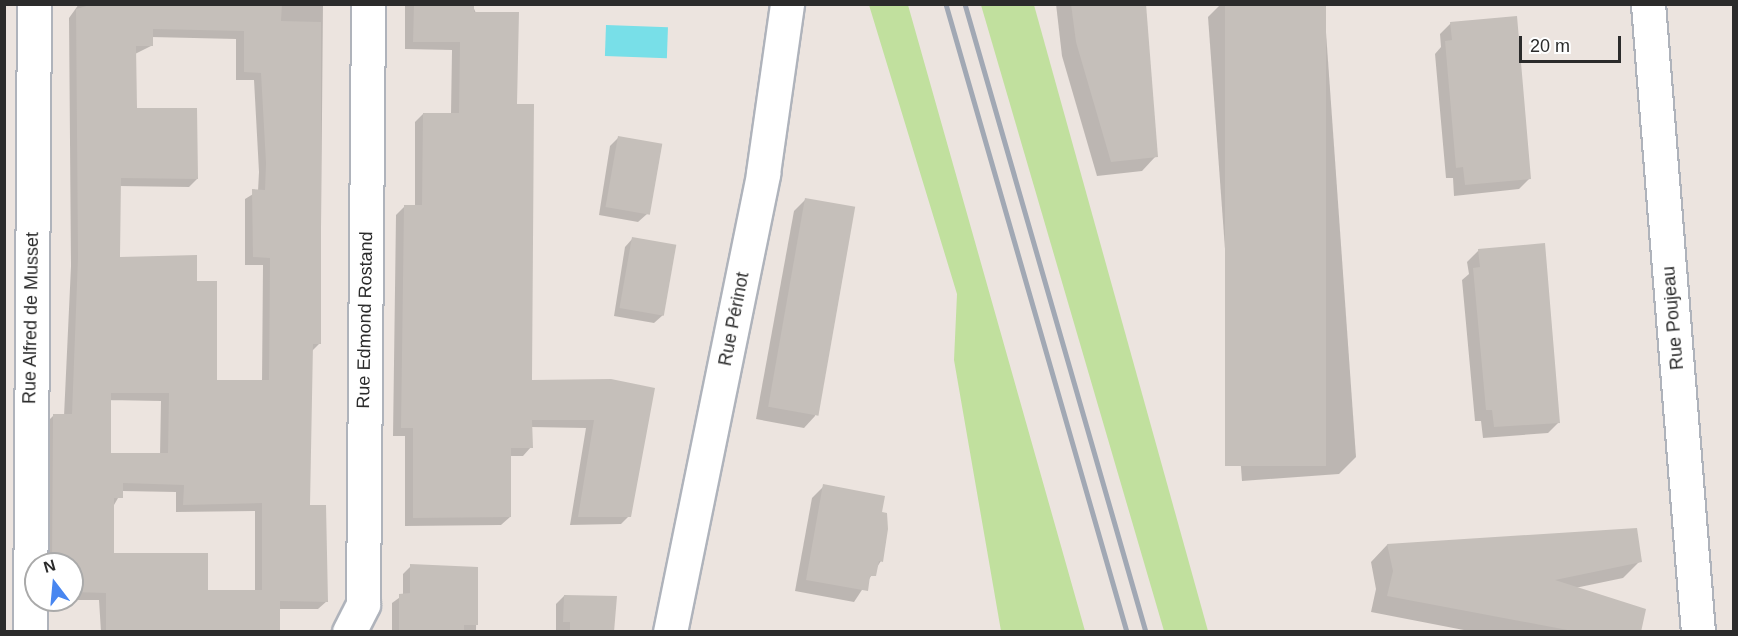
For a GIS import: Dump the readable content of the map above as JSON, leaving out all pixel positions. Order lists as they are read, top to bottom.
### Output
{
  "streets": {
    "street": [
      "Rue Alfred de Musset",
      "Rue Poujeau",
      "Rue Périnot",
      "Rue Edmond Rostand"
    ]
  },
  "scale_bar": "20 m",
  "north": "top"
}
